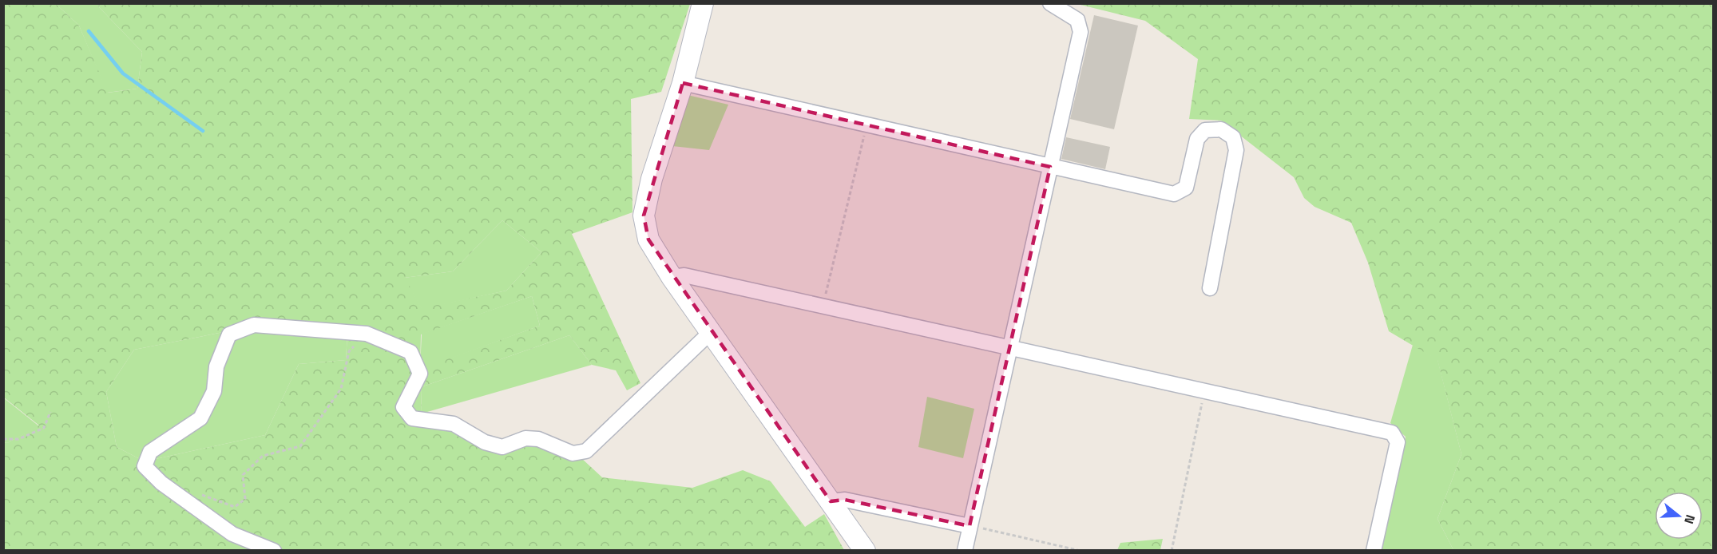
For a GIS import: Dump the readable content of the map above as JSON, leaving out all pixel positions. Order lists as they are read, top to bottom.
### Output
{
  "north": "right"
}
